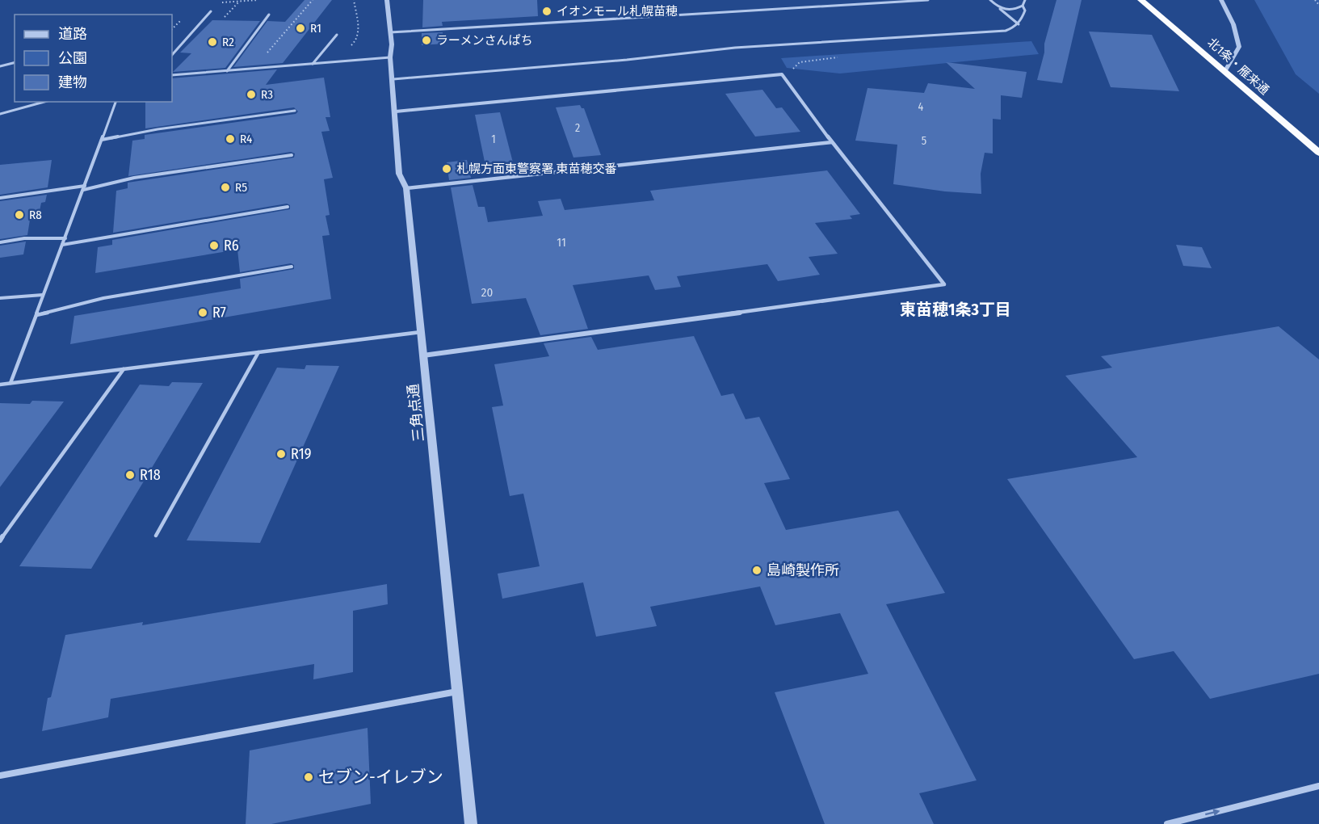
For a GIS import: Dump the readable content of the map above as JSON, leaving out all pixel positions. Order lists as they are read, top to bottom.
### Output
{
  "streets": {
    "highway": ["北1条・雁来通"],
    "street": ["三角点通"]
  },
  "districts": ["東苗穂1条3丁目"],
  "places": [
    "イオンモール札幌苗穂",
    "R1",
    "ラーメンさんぱち",
    "R2",
    "R3",
    "R4",
    "札幌方面東警察署 東苗穂交番",
    "R5",
    "R8",
    "R6",
    "R7",
    "R19",
    "R18",
    "島崎製作所",
    "セブン-イレブン"
  ],
  "house_numbers": [
    "4",
    "2",
    "1",
    "5",
    "11",
    "20"
  ],
  "legend": ["道路", "公園", "建物"]
}
